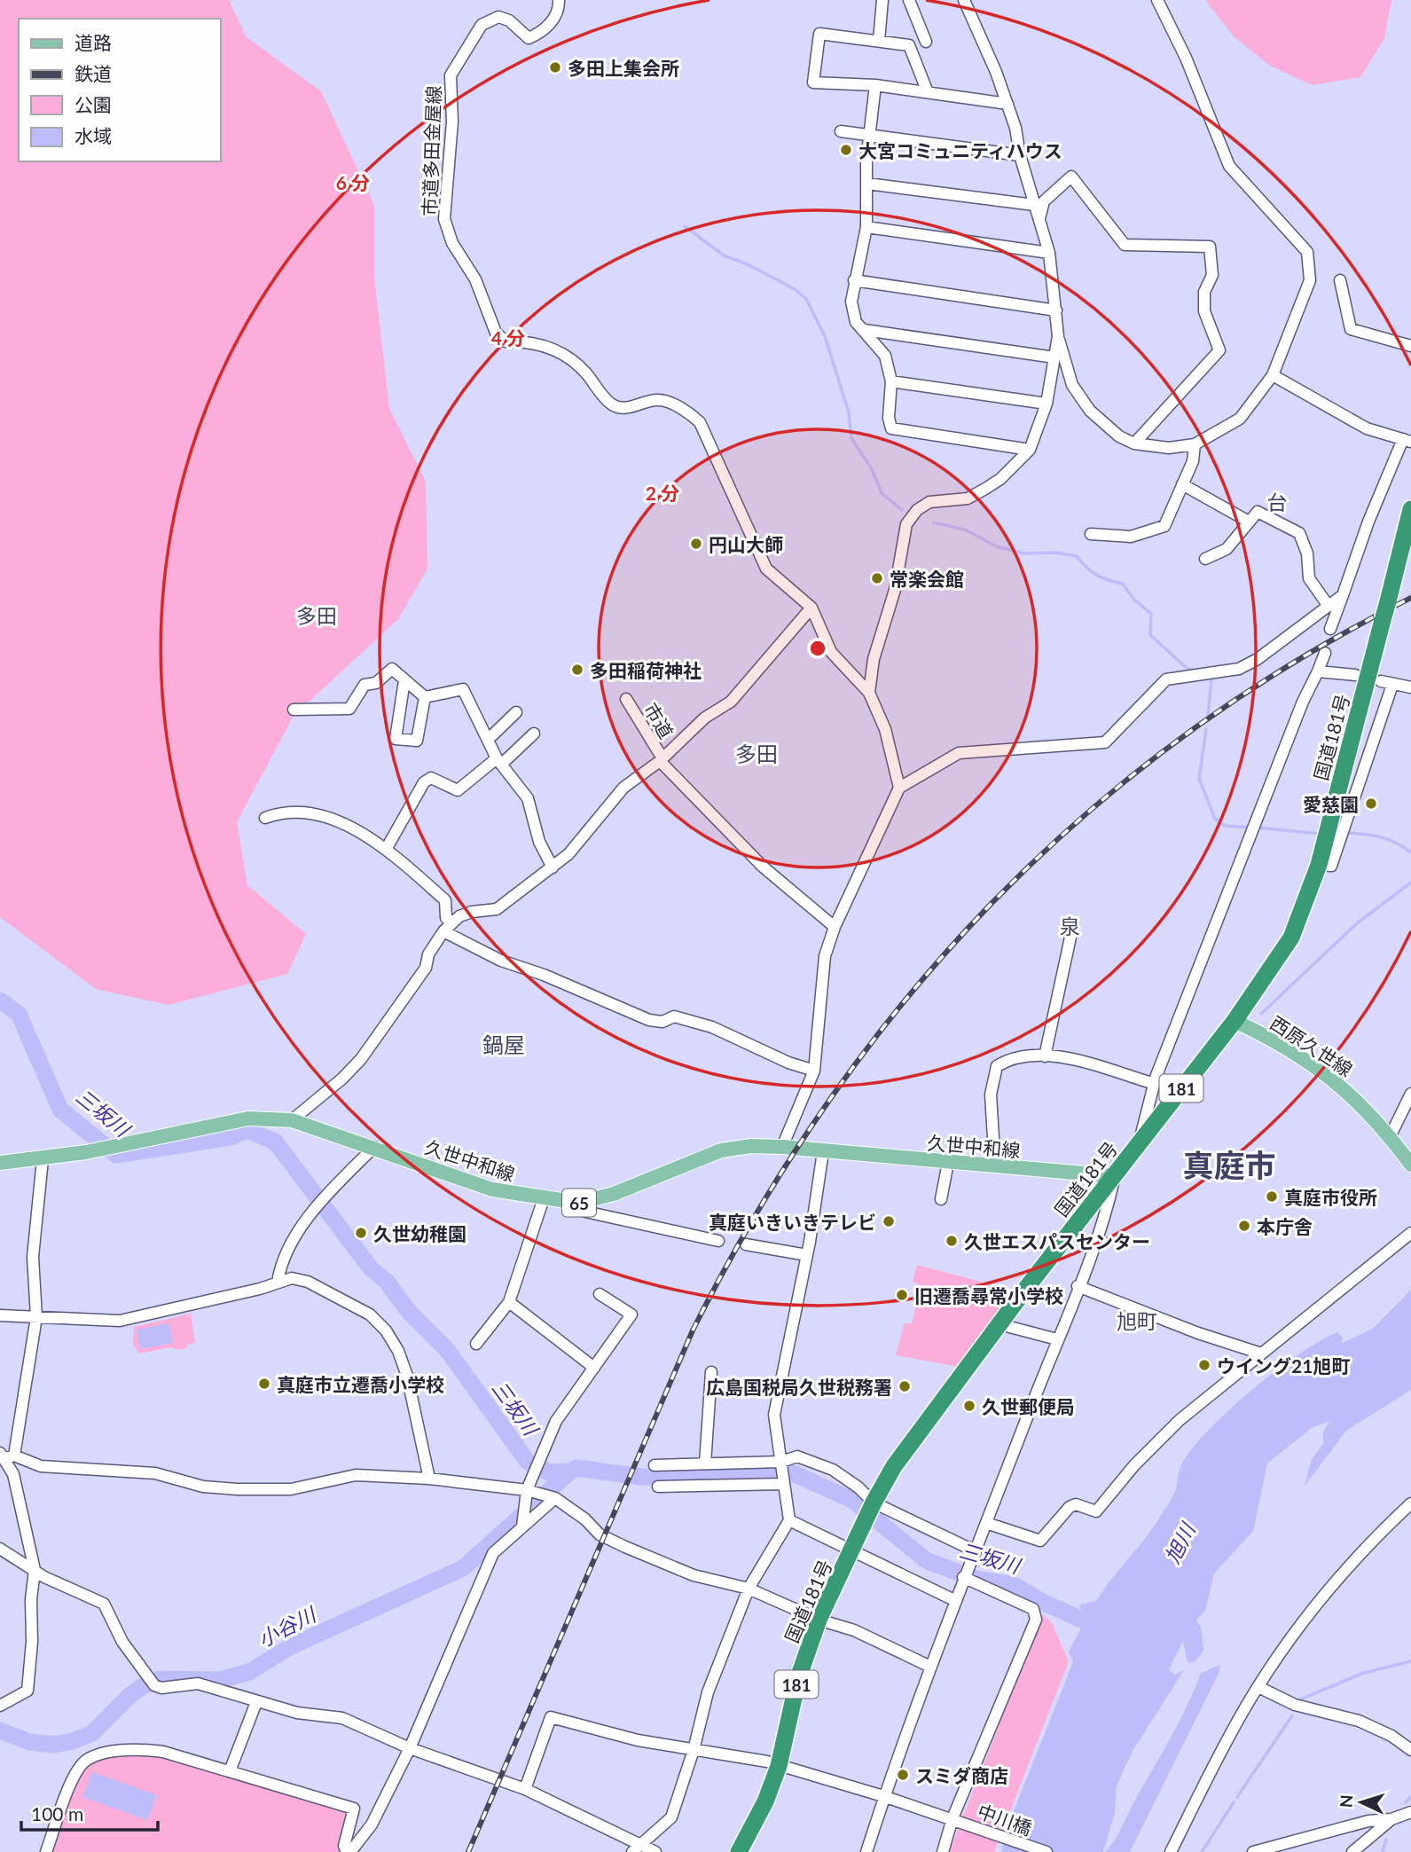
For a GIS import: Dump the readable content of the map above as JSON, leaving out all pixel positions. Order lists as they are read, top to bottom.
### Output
{
  "streets": {
    "highway": ["国道181号", "181"],
    "main road": ["西原久世線", "久世中和線", "65"],
    "street": ["市道多田金屋線", "市道", "中川橋"]
  },
  "crossings": [
    ["国道181号", "西原久世線"],
    ["国道181号", "久世中和線"],
    ["国道181号", "中川橋"]
  ],
  "districts": [
    "台",
    "多田",
    "多田",
    "泉",
    "鍋屋",
    "真庭市",
    "旭町"
  ],
  "water": ["三坂川", "旭川", "小谷川"],
  "places": [
    "多田上集会所",
    "大宮コミュニティハウス",
    "円山大師",
    "常楽会館",
    "多田稲荷神社",
    "愛慈園",
    "真庭市役所",
    "真庭いきいきテレビ",
    "本庁舎",
    "久世幼稚園",
    "久世エスパスセンター",
    "旧遷喬尋常小学校",
    "ウイング21旭町",
    "真庭市立遷喬小学校",
    "広島国税局久世税務署",
    "久世郵便局",
    "スミダ商店"
  ],
  "legend": [
    "道路",
    "鉄道",
    "公園",
    "水域"
  ],
  "scale_bar": "100 m",
  "north": "left",
  "rings": ["6 分", "4 分", "2 分"]
}
